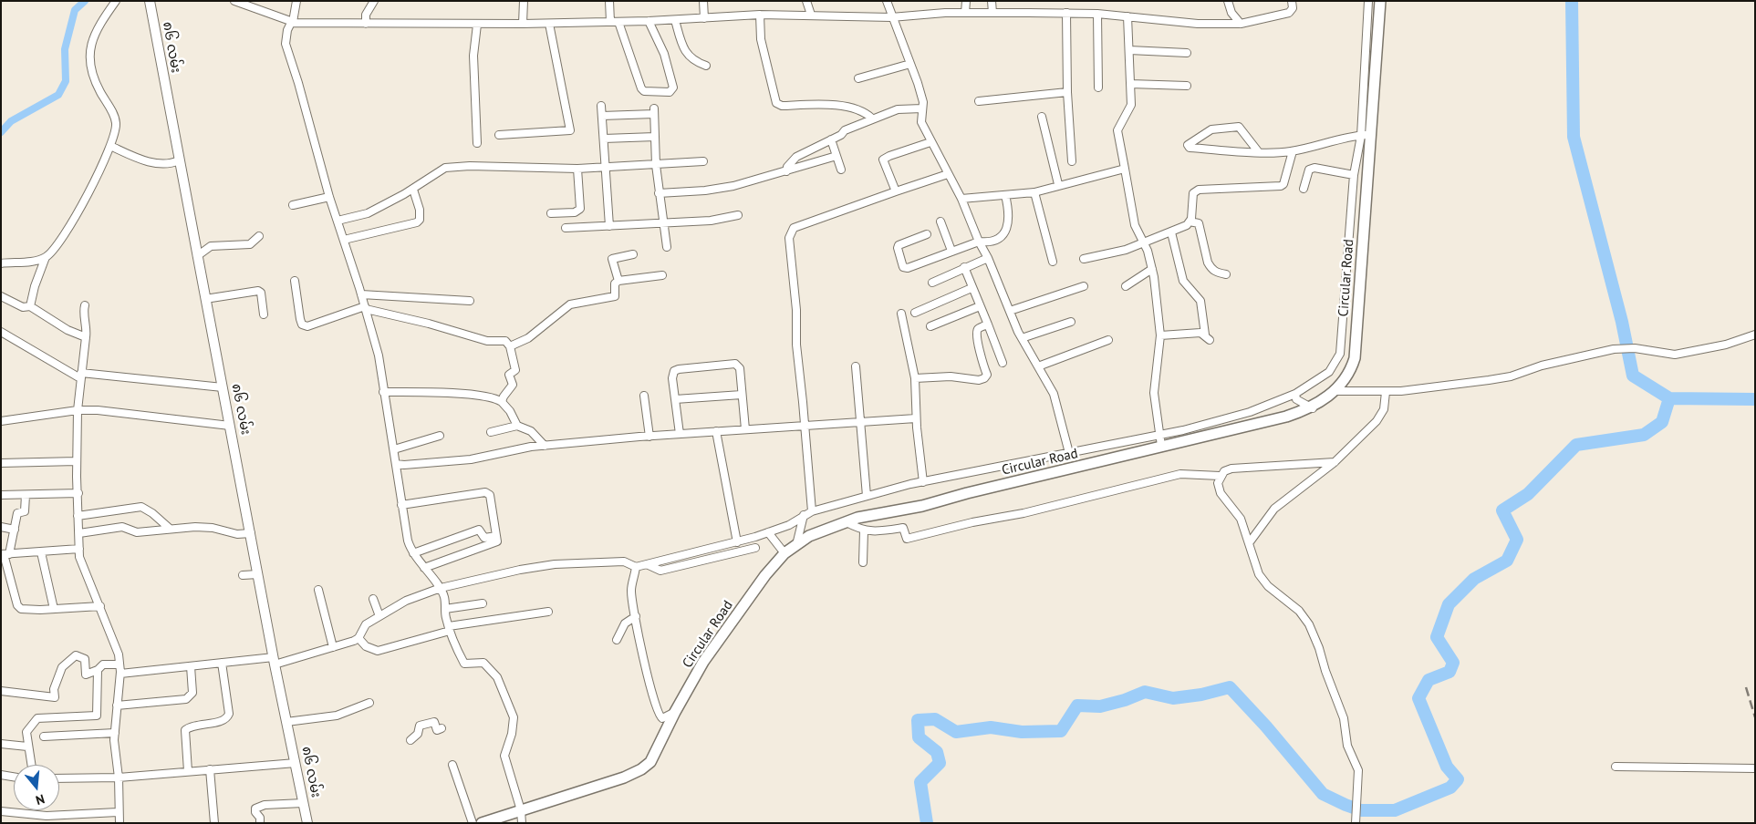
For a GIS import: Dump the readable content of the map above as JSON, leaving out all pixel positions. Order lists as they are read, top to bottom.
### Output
{
  "streets": {
    "main road": ["Circular Road"],
    "street": ["၈၆ လမ်း"]
  },
  "north": "bottom"
}
